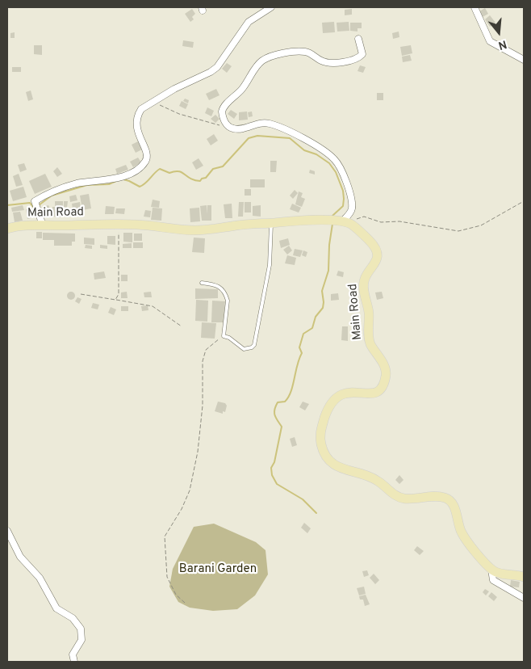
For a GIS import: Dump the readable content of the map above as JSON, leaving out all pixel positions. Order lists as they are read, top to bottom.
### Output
{
  "streets": {
    "main road": ["Main Road"]
  },
  "parks": ["Barani Garden"],
  "north": "bottom"
}
